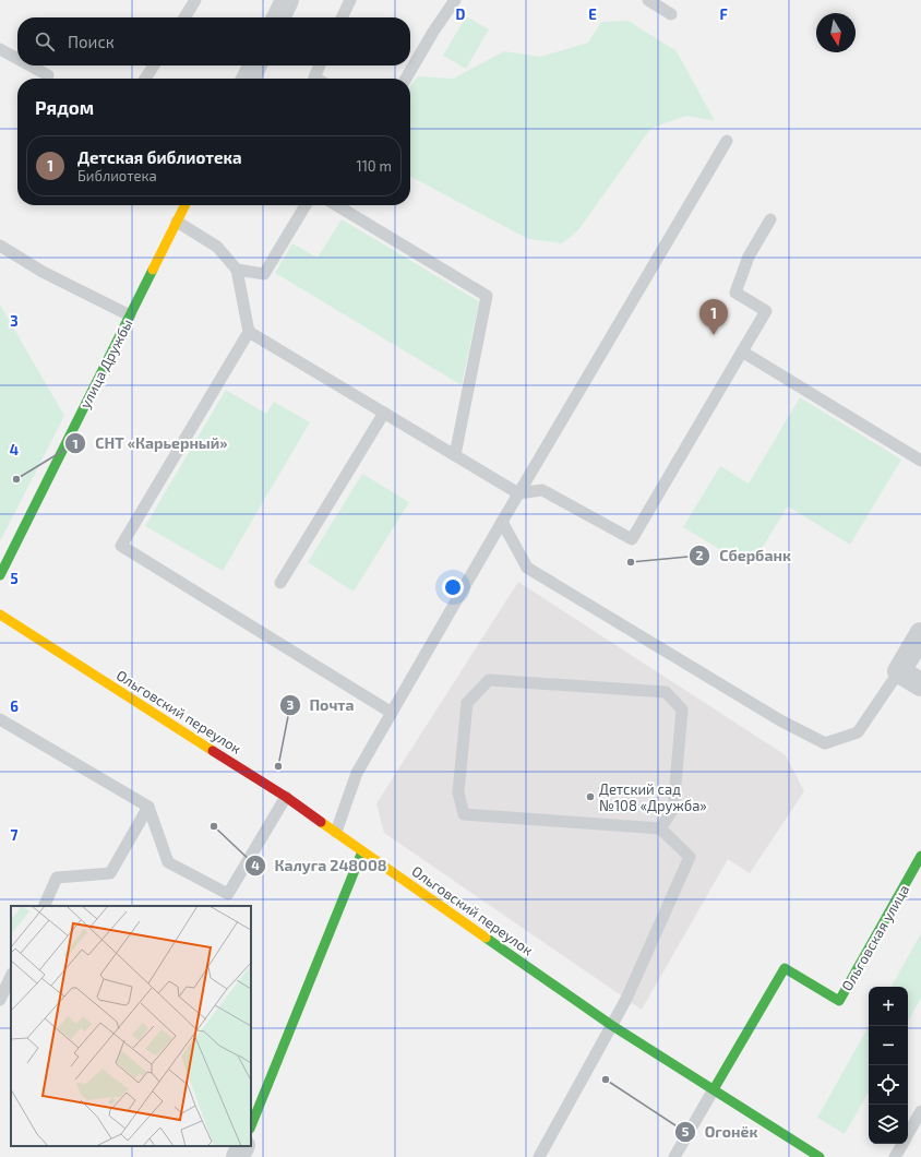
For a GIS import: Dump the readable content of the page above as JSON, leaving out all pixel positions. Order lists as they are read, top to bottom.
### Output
{
  "streets": {
    "street": ["улица Дружбы", "Ольговский переулок", "Ольговская улица"]
  },
  "crossings": [
    ["Ольговский переулок", "Ольговская улица"]
  ],
  "places": [
    "СНТ «Карьерный»",
    "Сбербанк",
    "Почта",
    "Детский сад №108 «Дружба»",
    "Калуга 248008",
    "Огонёк"
  ],
  "north": "bottom",
  "page": {
    "search": "Поиск",
    "heading": "Рядом",
    "list": [
      {
        "mark": "1",
        "name": "Детская библиотека",
        "note": "Библиотека",
        "value": "110 m"
      }
    ],
    "pins": "1",
    "map_buttons": ["+", "−"]
  },
  "grid": {
    "columns": ["D", "E", "F"],
    "rows": [
      "3",
      "4",
      "5",
      "6",
      "7"
    ]
  }
}
